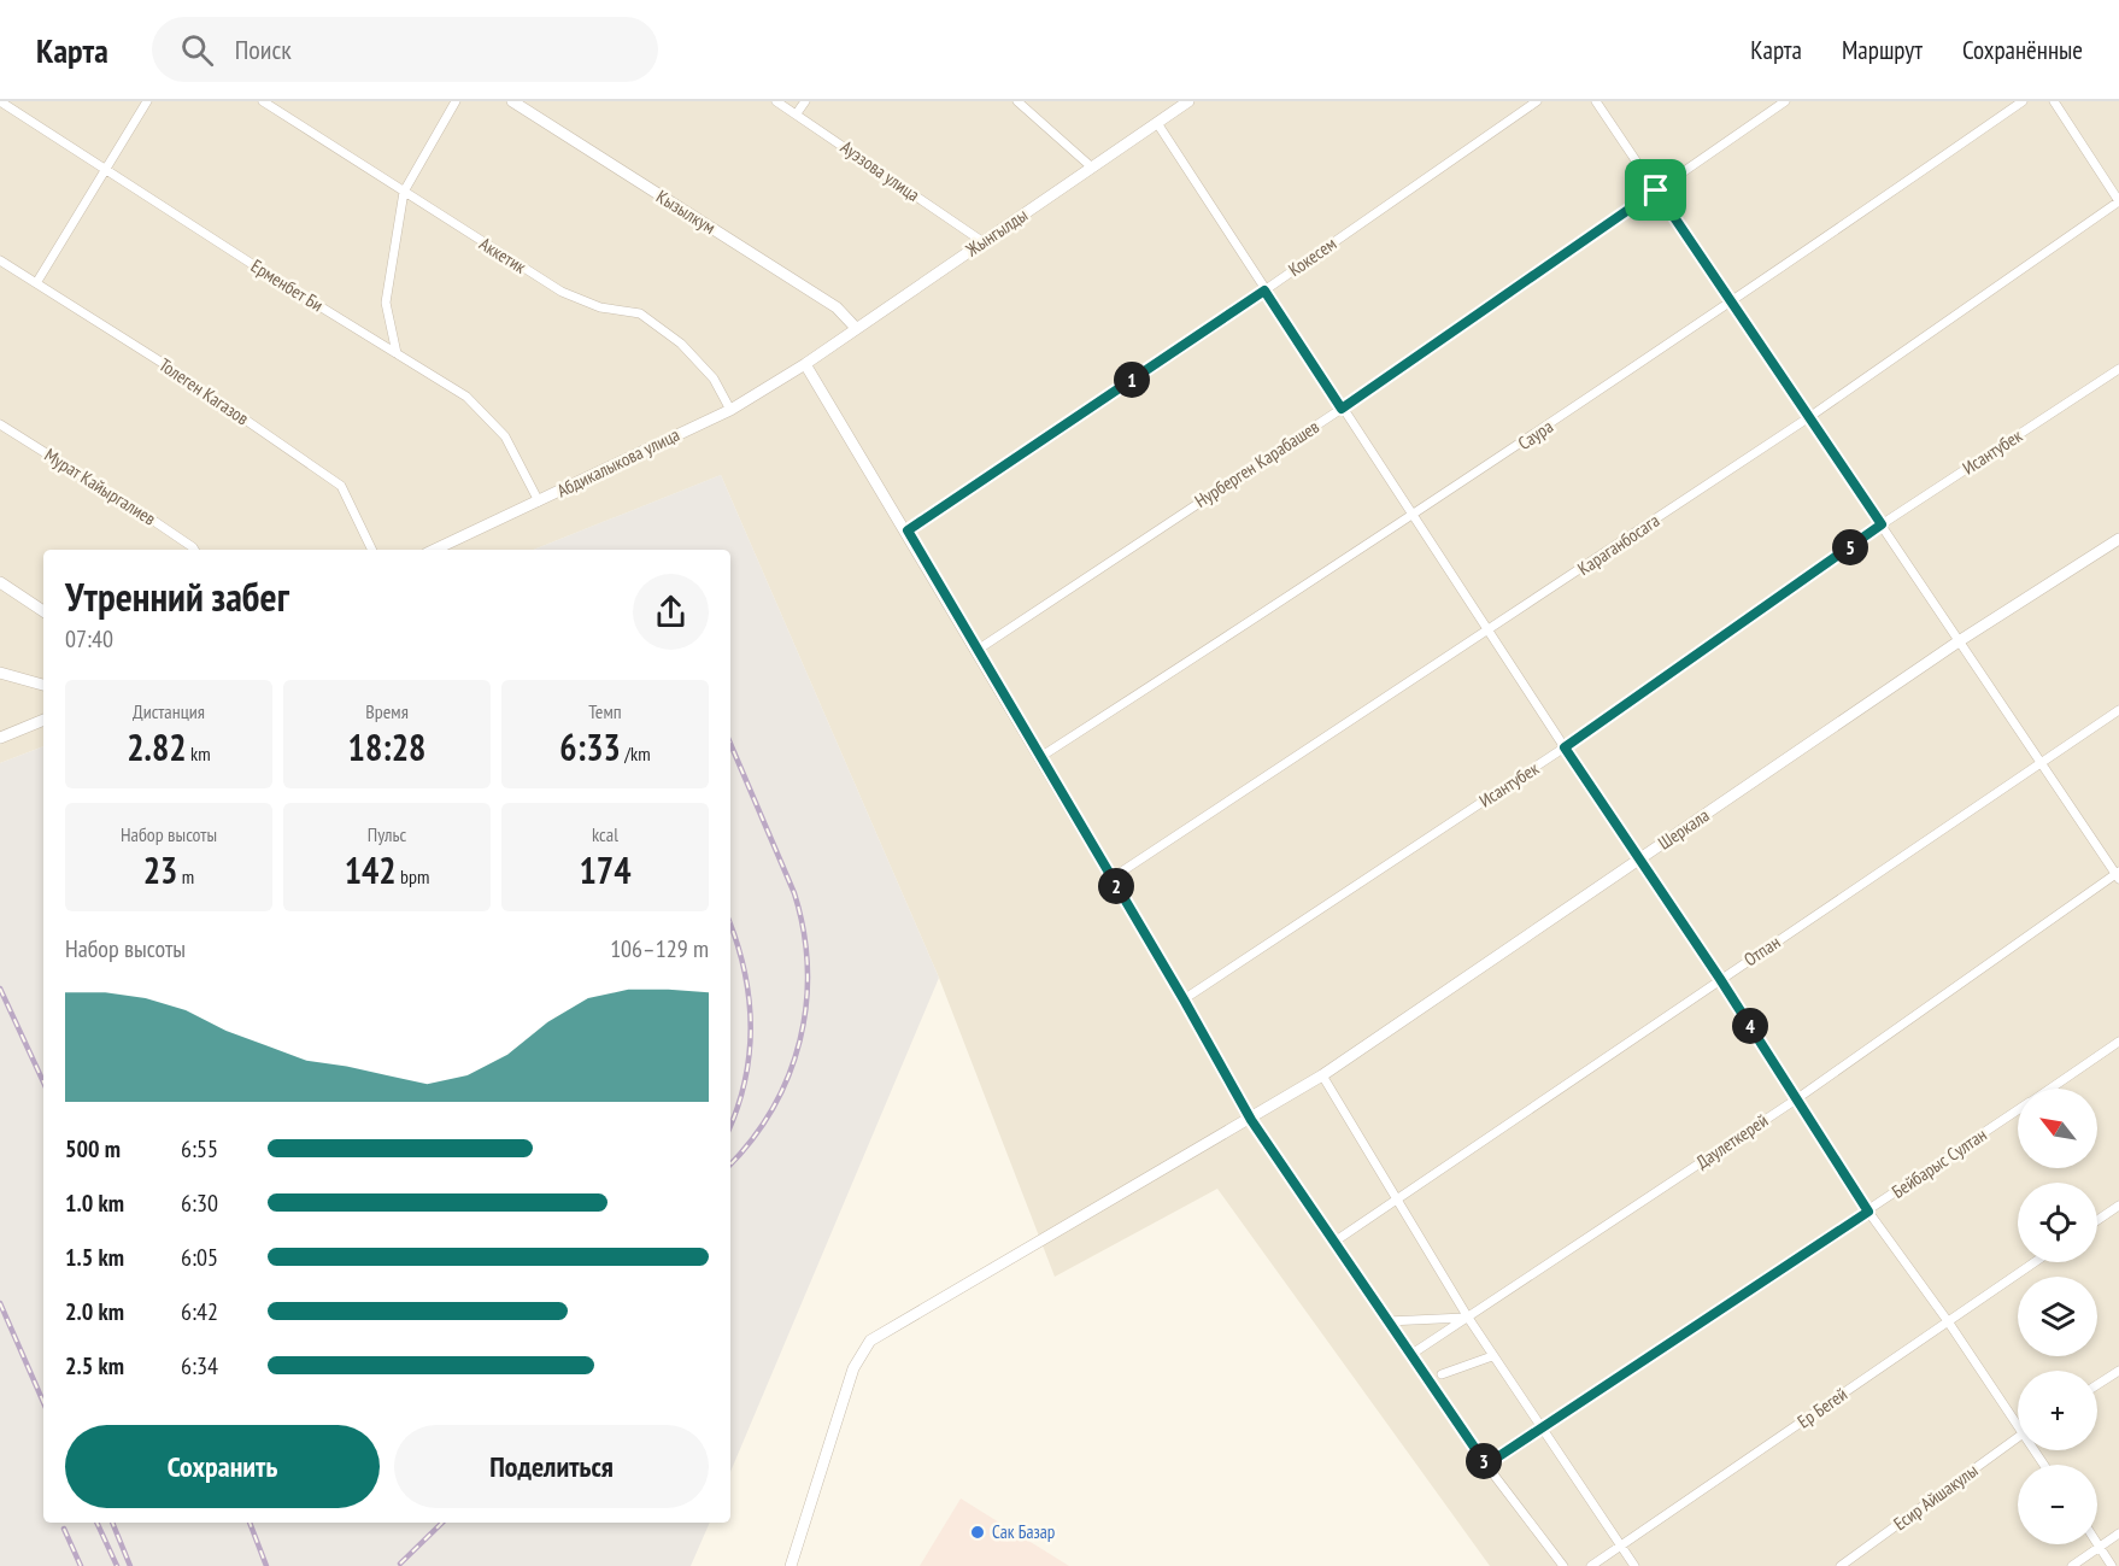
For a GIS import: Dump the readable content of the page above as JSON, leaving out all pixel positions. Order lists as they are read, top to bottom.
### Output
{
  "streets": {
    "street": [
      "Ауэзова улица",
      "Кызылкум",
      "Жынгылды",
      "Аккетик",
      "Кокесем",
      "Ерменбет Би",
      "Толеген Кагазов",
      "Саура",
      "Исантубек",
      "Абдикалыкова улица",
      "Нурберген Карабашев",
      "Мурат Кайыргалиев",
      "Караганбосага",
      "Шеркала",
      "Отпан",
      "Даулеткерей",
      "Бейбарыс Султан",
      "Ер Бегей",
      "Есир Айшакулы"
    ]
  },
  "crossings": [
    ["Ауэзова улица", "Жынгылды"],
    ["Кызылкум", "Жынгылды"],
    ["Жынгылды", "Абдикалыкова улица"],
    ["Аккетик", "Абдикалыкова улица"],
    ["Ерменбет Би", "Абдикалыкова улица"]
  ],
  "places": ["Сак Базар"],
  "north": "top left",
  "page": {
    "header": "Карта",
    "search": "Поиск",
    "nav": ["Карта", "Маршрут", "Сохранённые"],
    "pins": [
      "1",
      "5",
      "2",
      "4",
      "3"
    ],
    "heading": ["Утренний забег", "07:40"],
    "stats": [
      ["Дистанция", "2.82 km"],
      ["Время", "18:28"],
      ["Темп", "6:33 /km"],
      ["Набор высоты", "23 m"],
      ["Пульс", "142 bpm"],
      ["kcal", "174"]
    ],
    "chart": ["Набор высоты", "106–129 m"],
    "map_buttons": ["+", "−"],
    "list": [
      {
        "name": "500 m",
        "note": "6:55"
      },
      {
        "name": "1.0 km",
        "note": "6:30"
      },
      {
        "name": "1.5 km",
        "note": "6:05"
      },
      {
        "name": "2.0 km",
        "note": "6:42"
      },
      {
        "name": "2.5 km",
        "note": "6:34"
      }
    ],
    "buttons": ["Сохранить", "Поделиться"]
  }
}
